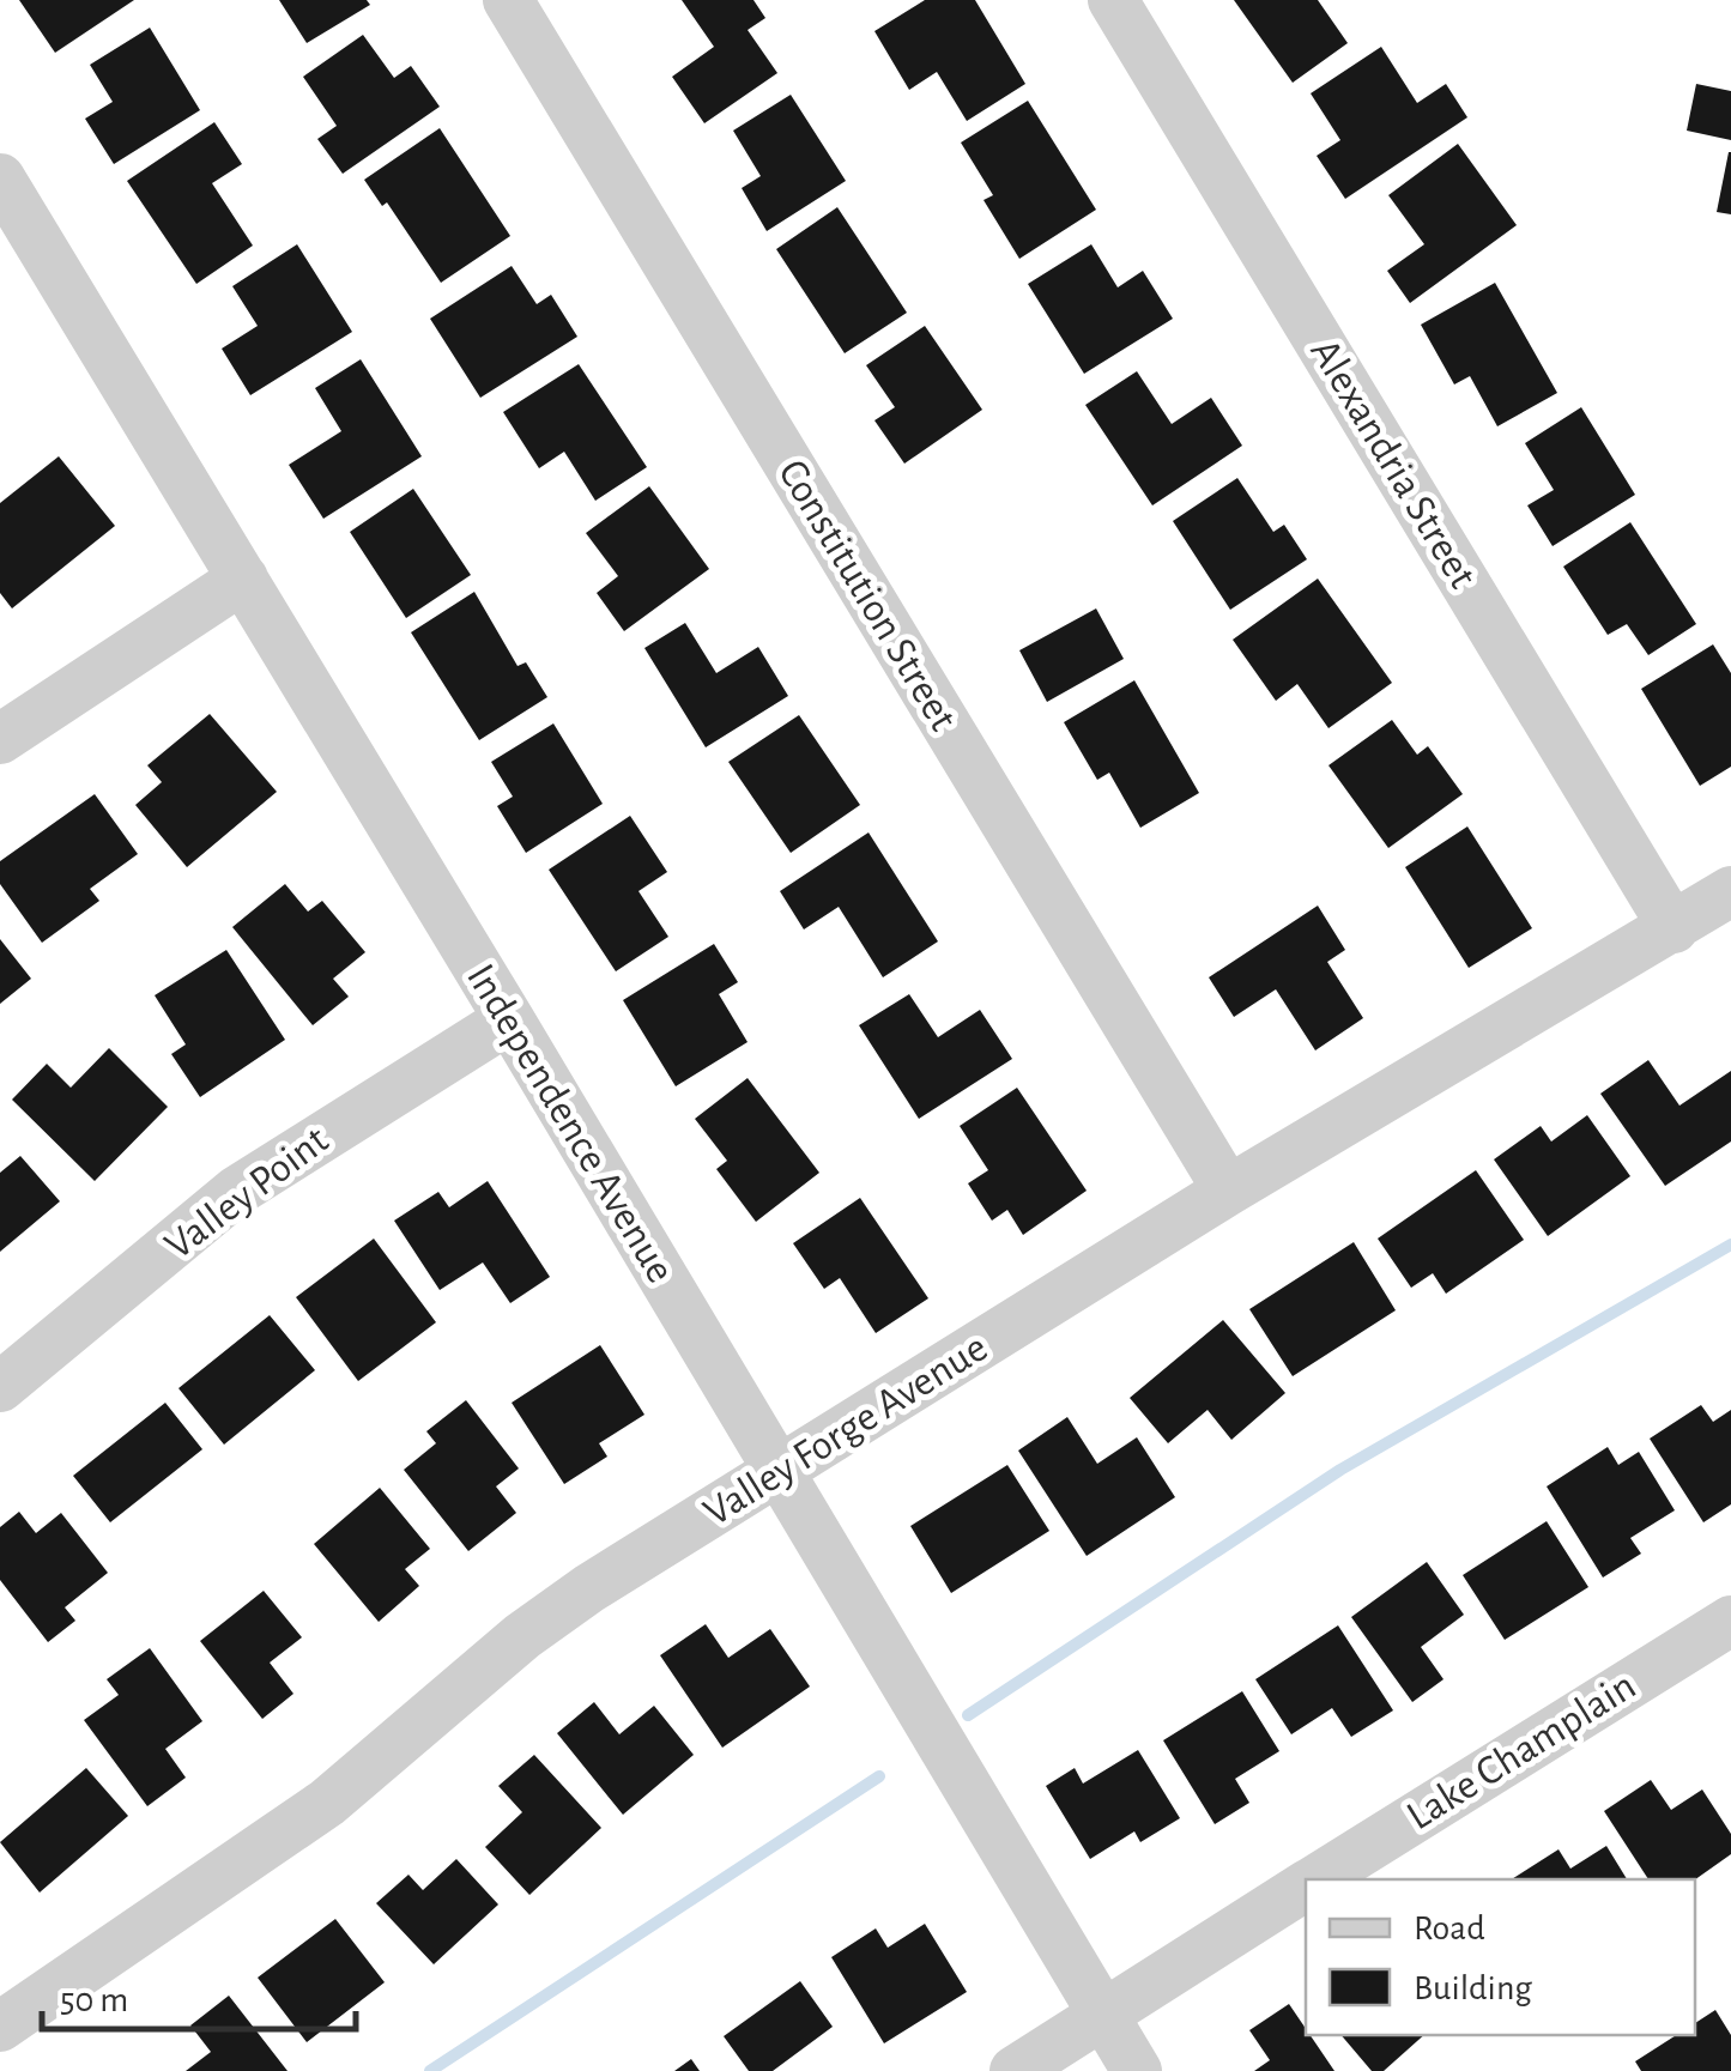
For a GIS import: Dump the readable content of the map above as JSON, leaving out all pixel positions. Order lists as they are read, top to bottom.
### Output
{
  "streets": {
    "street": [
      "Alexandria Street",
      "Constitution Street",
      "Independence Avenue",
      "Valley Point",
      "Valley Forge Avenue",
      "Lake Champlain"
    ]
  },
  "crossings": [
    ["Alexandria Street", "Valley Forge Avenue"],
    ["Constitution Street", "Valley Forge Avenue"],
    ["Independence Avenue", "Valley Point"],
    ["Independence Avenue", "Valley Forge Avenue"],
    ["Independence Avenue", "Lake Champlain"]
  ],
  "legend": ["Road", "Building"],
  "scale_bar": "50 m"
}
